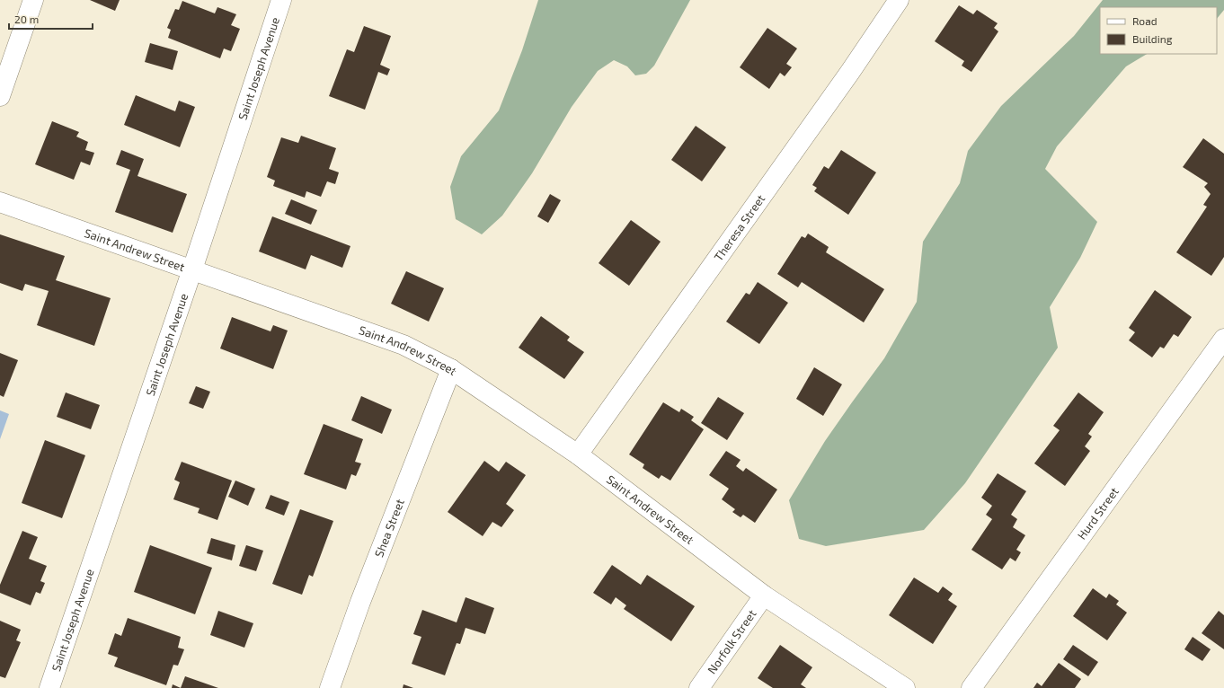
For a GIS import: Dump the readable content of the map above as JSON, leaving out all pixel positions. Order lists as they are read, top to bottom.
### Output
{
  "streets": {
    "street": [
      "Saint Joseph Avenue",
      "Theresa Street",
      "Saint Andrew Street",
      "Hurd Street",
      "Shea Street",
      "Norfolk Street"
    ]
  },
  "crossings": [
    ["Saint Joseph Avenue", "Saint Andrew Street"],
    ["Theresa Street", "Saint Andrew Street"],
    ["Saint Andrew Street", "Shea Street"],
    ["Saint Andrew Street", "Norfolk Street"]
  ],
  "legend": ["Road", "Building"],
  "scale_bar": "20 m"
}
